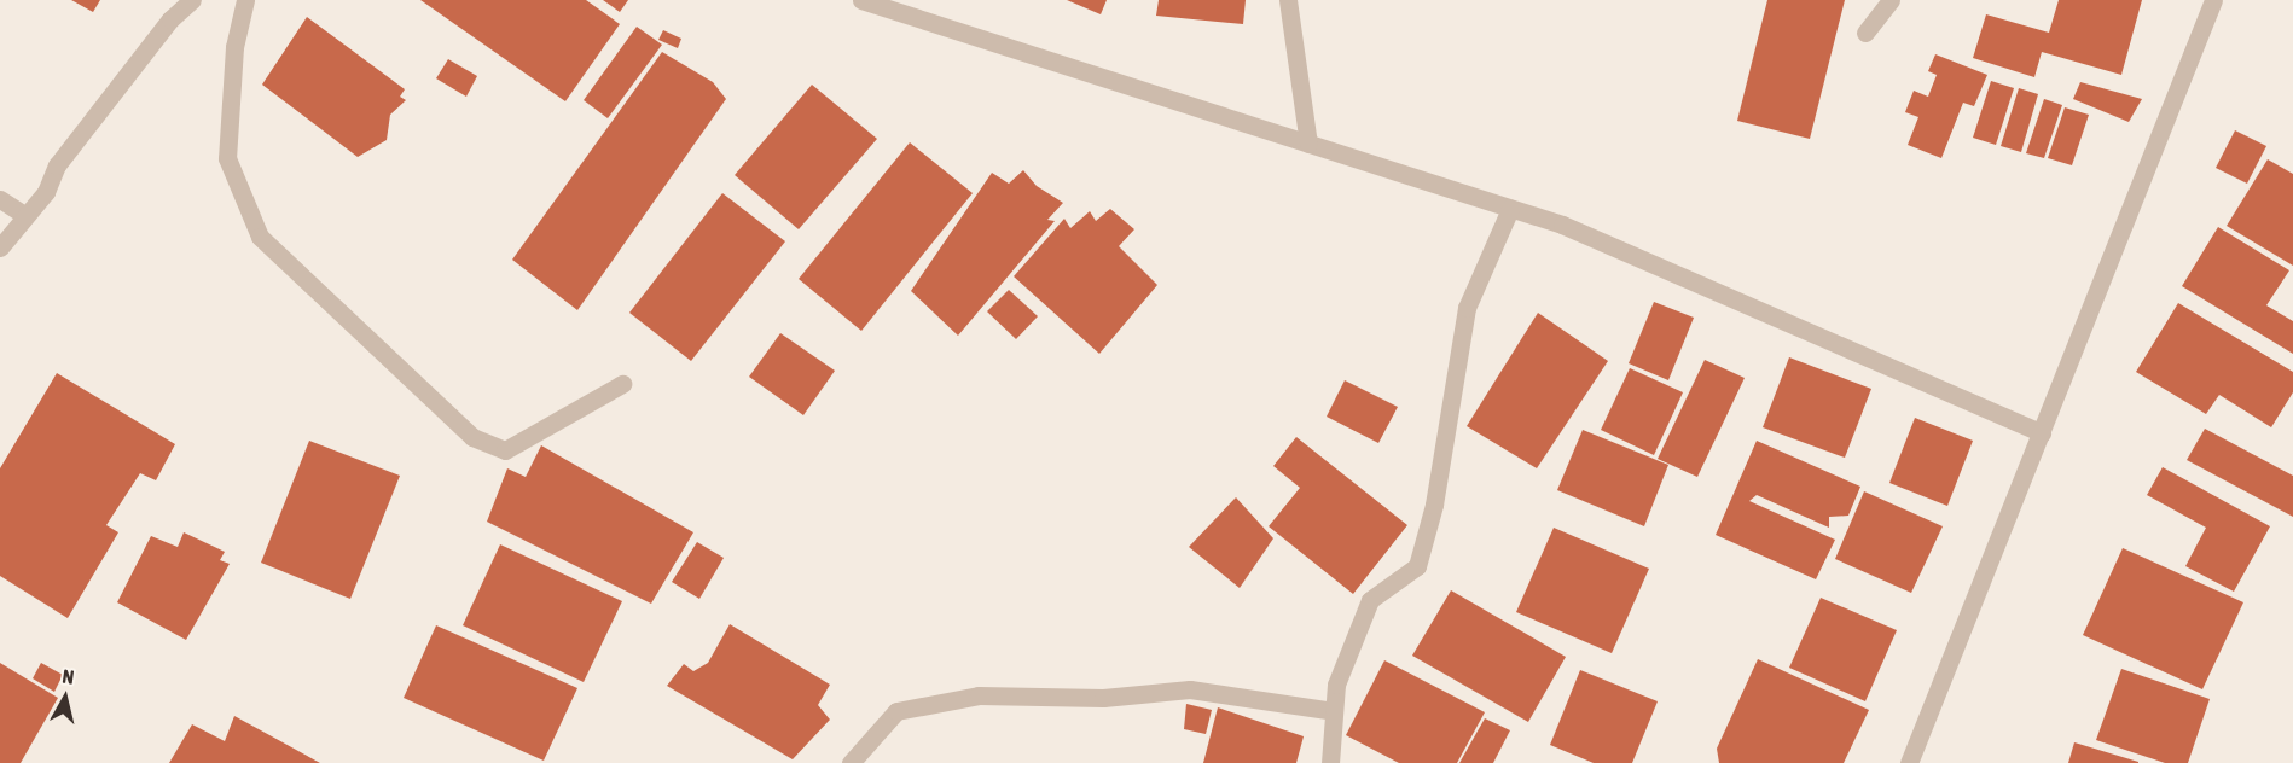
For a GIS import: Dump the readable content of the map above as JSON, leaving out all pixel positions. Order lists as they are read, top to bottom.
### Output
{
  "north": "top"
}
